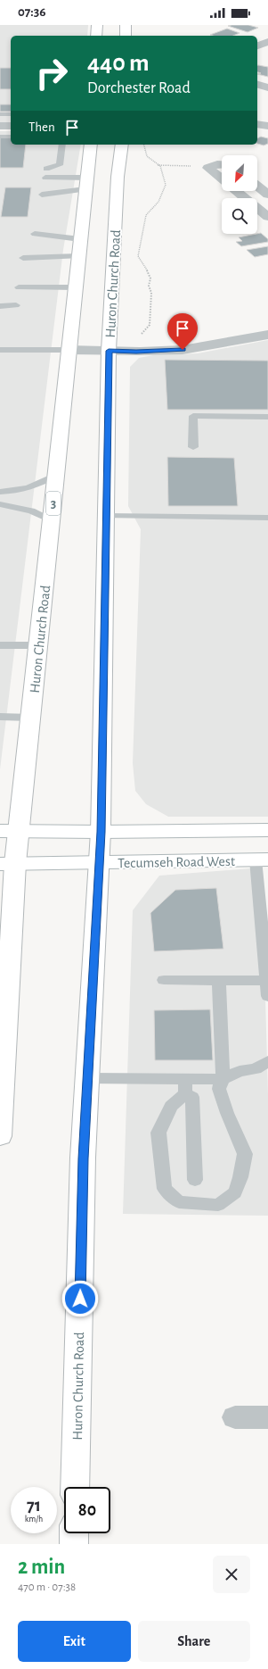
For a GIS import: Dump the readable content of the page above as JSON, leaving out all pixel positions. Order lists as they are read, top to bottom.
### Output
{
  "streets": {
    "main road": ["Huron Church Road", "3", "Tecumseh Road West"]
  },
  "crossings": [
    ["Huron Church Road", "Tecumseh Road West"]
  ],
  "north": "bottom left",
  "page": {
    "status": "07:36",
    "turn": ["440 m", "Dorchester Road"],
    "then": "Then",
    "speed": "71 km/h",
    "limit": "80",
    "heading": ["2 min", "470 m · 07:38"],
    "buttons": ["Exit", "Share"]
  }
}
